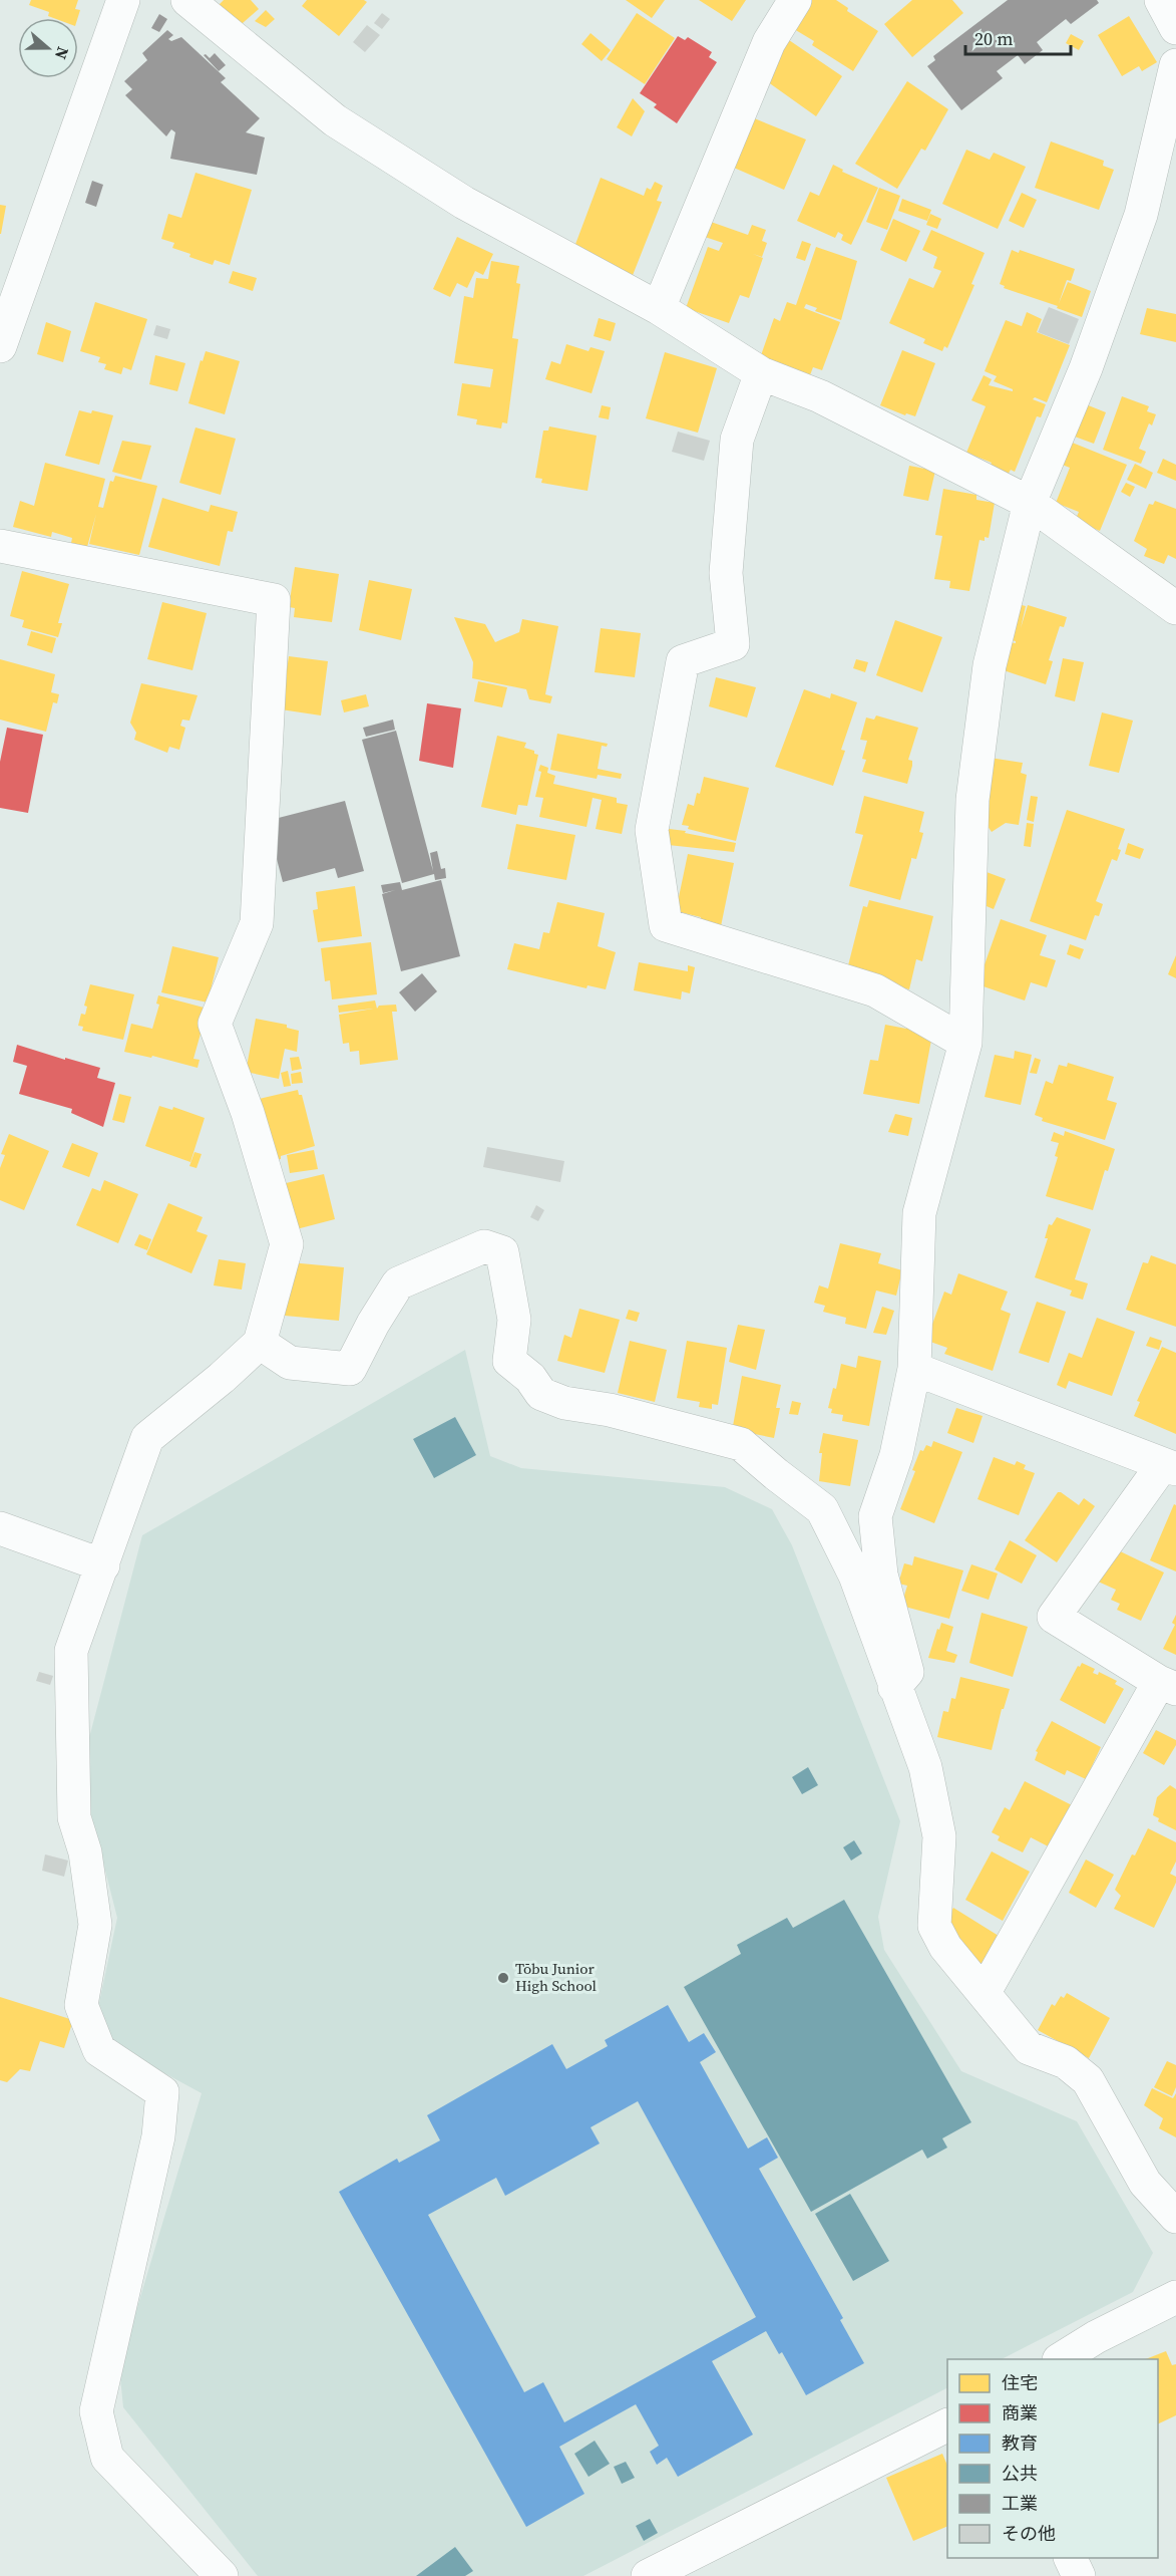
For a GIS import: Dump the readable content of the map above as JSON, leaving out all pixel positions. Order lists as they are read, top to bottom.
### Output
{
  "places": ["Tōbu Junior High School"],
  "legend": [
    "住宅",
    "商業",
    "教育",
    "公共",
    "工業",
    "その他"
  ],
  "scale_bar": "20 m",
  "north": "right"
}
